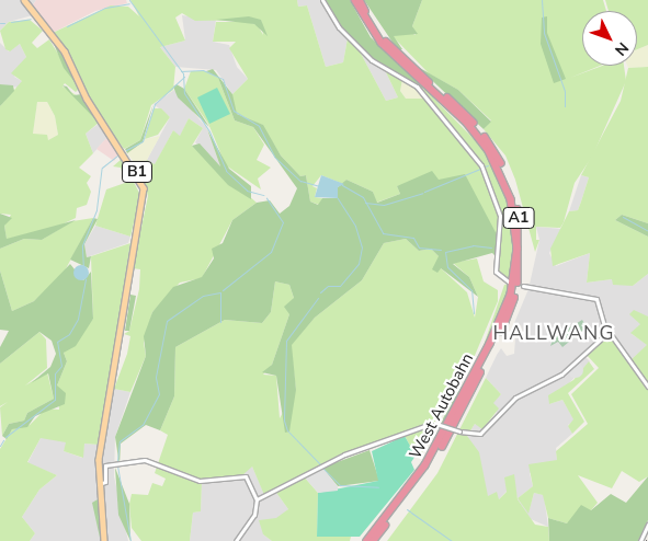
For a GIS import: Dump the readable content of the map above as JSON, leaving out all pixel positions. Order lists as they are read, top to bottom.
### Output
{
  "streets": {
    "highway": ["A1", "West Autobahn"],
    "main road": ["B1"]
  },
  "districts": ["HALLWANG"],
  "north": "bottom right"
}
